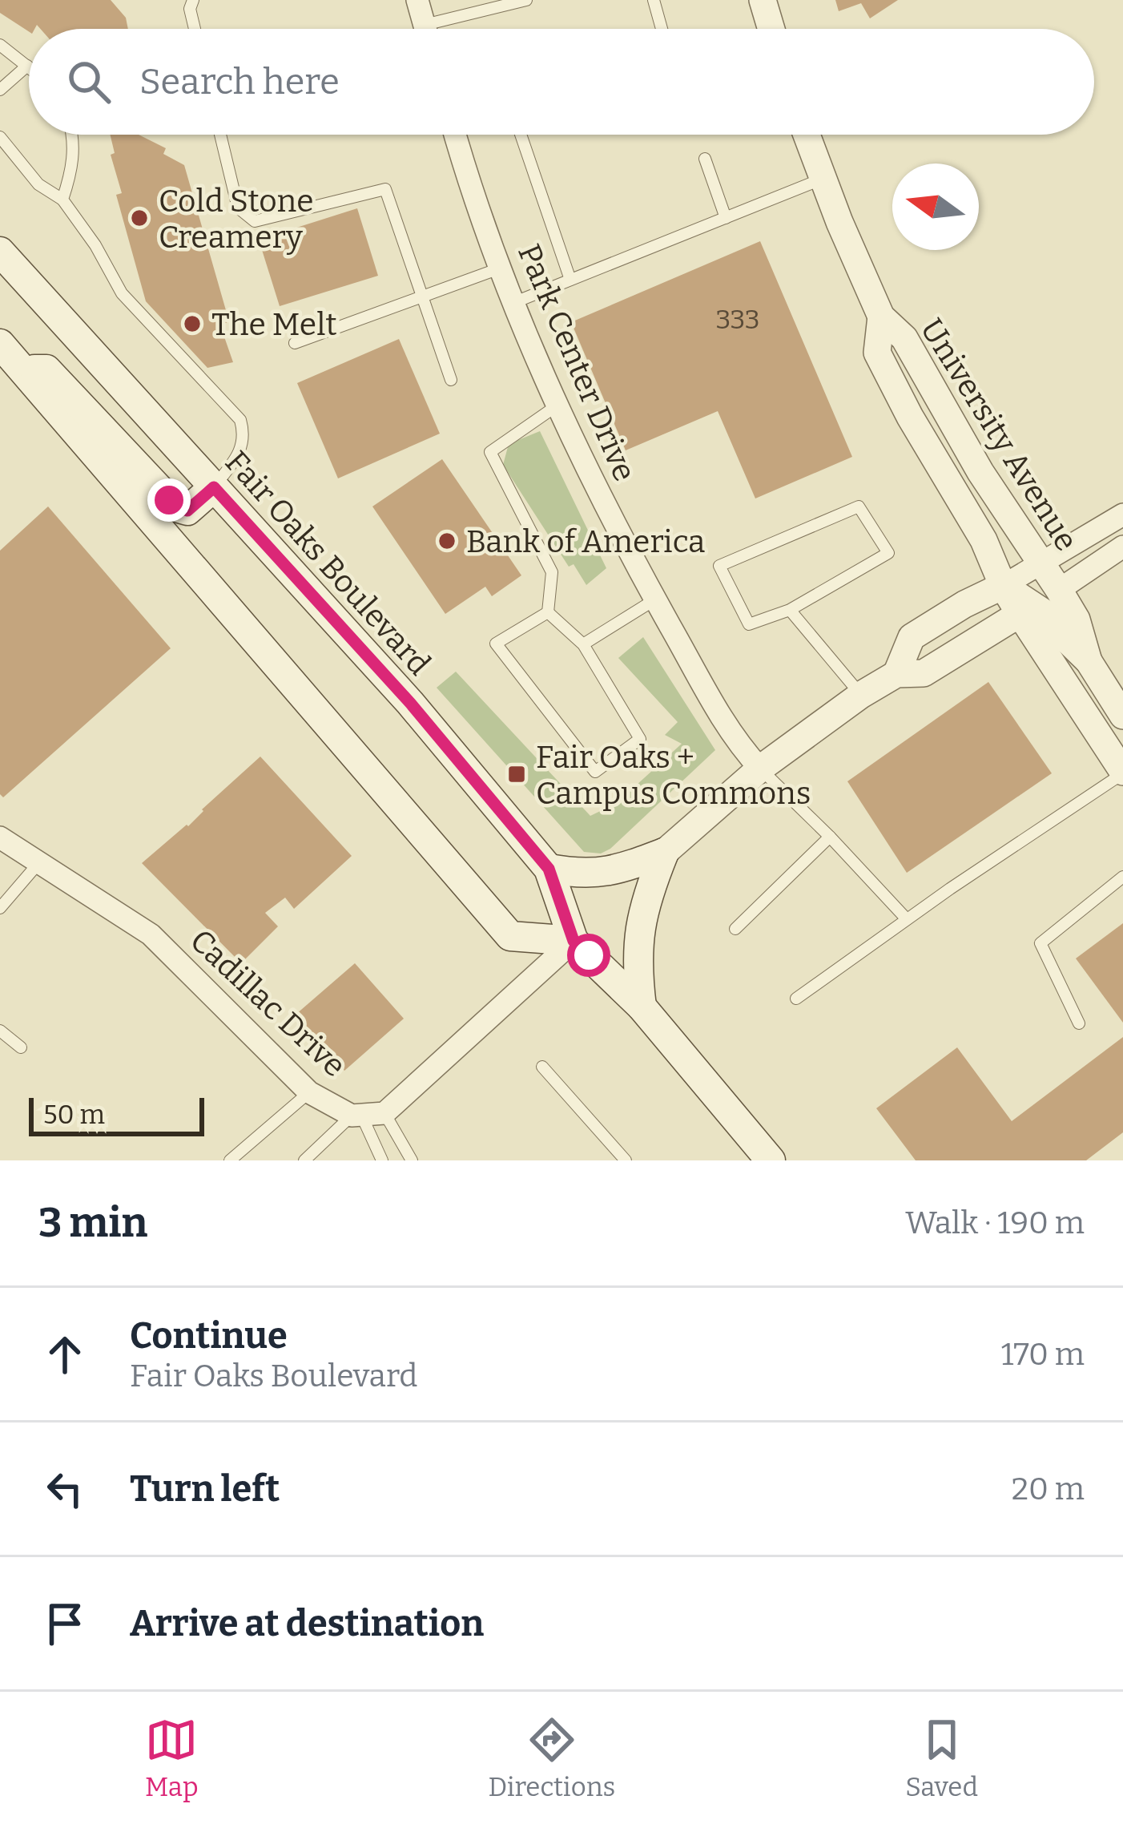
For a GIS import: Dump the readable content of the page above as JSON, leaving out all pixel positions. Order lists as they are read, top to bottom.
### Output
{
  "streets": {
    "main road": ["Fair Oaks Boulevard"],
    "street": ["Park Center Drive", "University Avenue", "Cadillac Drive"]
  },
  "places": {
    "other": ["Cold Stone Creamery", "The Melt", "Bank of America"],
    "transit": ["Fair Oaks + Campus Commons"]
  },
  "house_numbers": ["333"],
  "scale_bar": "50 m",
  "north": "left",
  "page": {
    "search": "Search here",
    "scale": "50 m",
    "heading": ["3 min", "Walk · 190 m"],
    "list": [
      ["Continue", "Fair Oaks Boulevard", "170 m"],
      ["Turn left", "20 m"],
      "Arrive at destination"
    ],
    "nav": ["Map", "Directions", "Saved"]
  }
}
